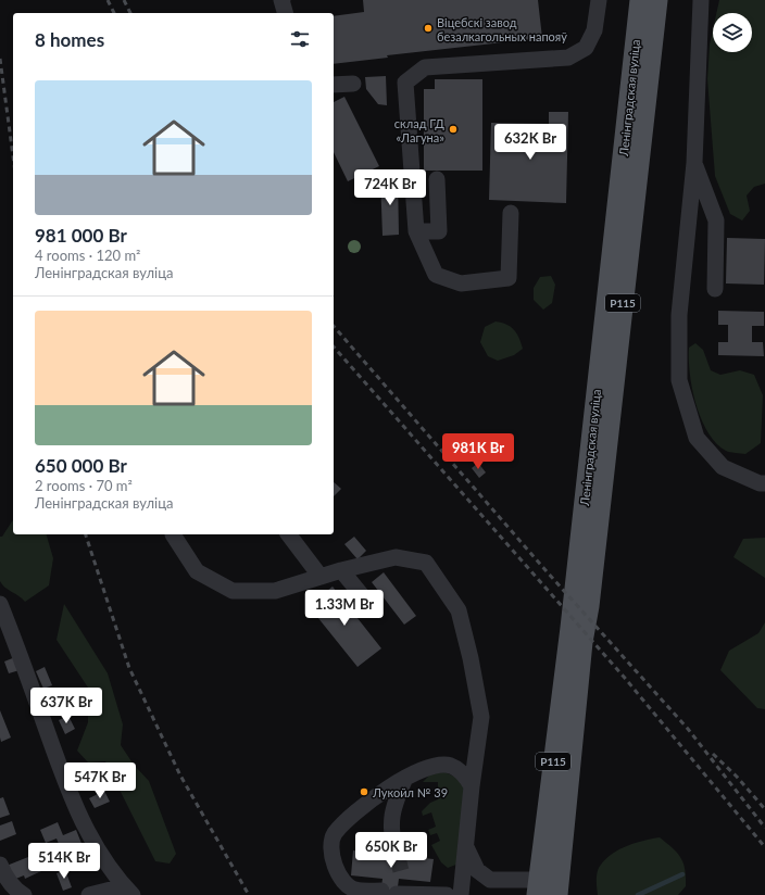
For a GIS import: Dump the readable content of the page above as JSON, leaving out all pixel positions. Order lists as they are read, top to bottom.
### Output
{
  "streets": {
    "main road": ["Ленінградская вуліца", "Р115"]
  },
  "places": ["Віцебскі завод безалкагольных напояў", "склад ГД «Лагуна»", "Лукойл № 39"],
  "page": {
    "heading": "8 homes",
    "list": [
      {
        "name": "981 000 Br",
        "note": "4 rooms · 120 m² · Ленінградская вуліца"
      },
      {
        "name": "650 000 Br",
        "note": "2 rooms · 70 m² · Ленінградская вуліца"
      }
    ],
    "price": [
      "632K Br",
      "724K Br",
      "981K Br",
      "1.33M Br",
      "637K Br",
      "547K Br",
      "650K Br",
      "514K Br"
    ]
  }
}
